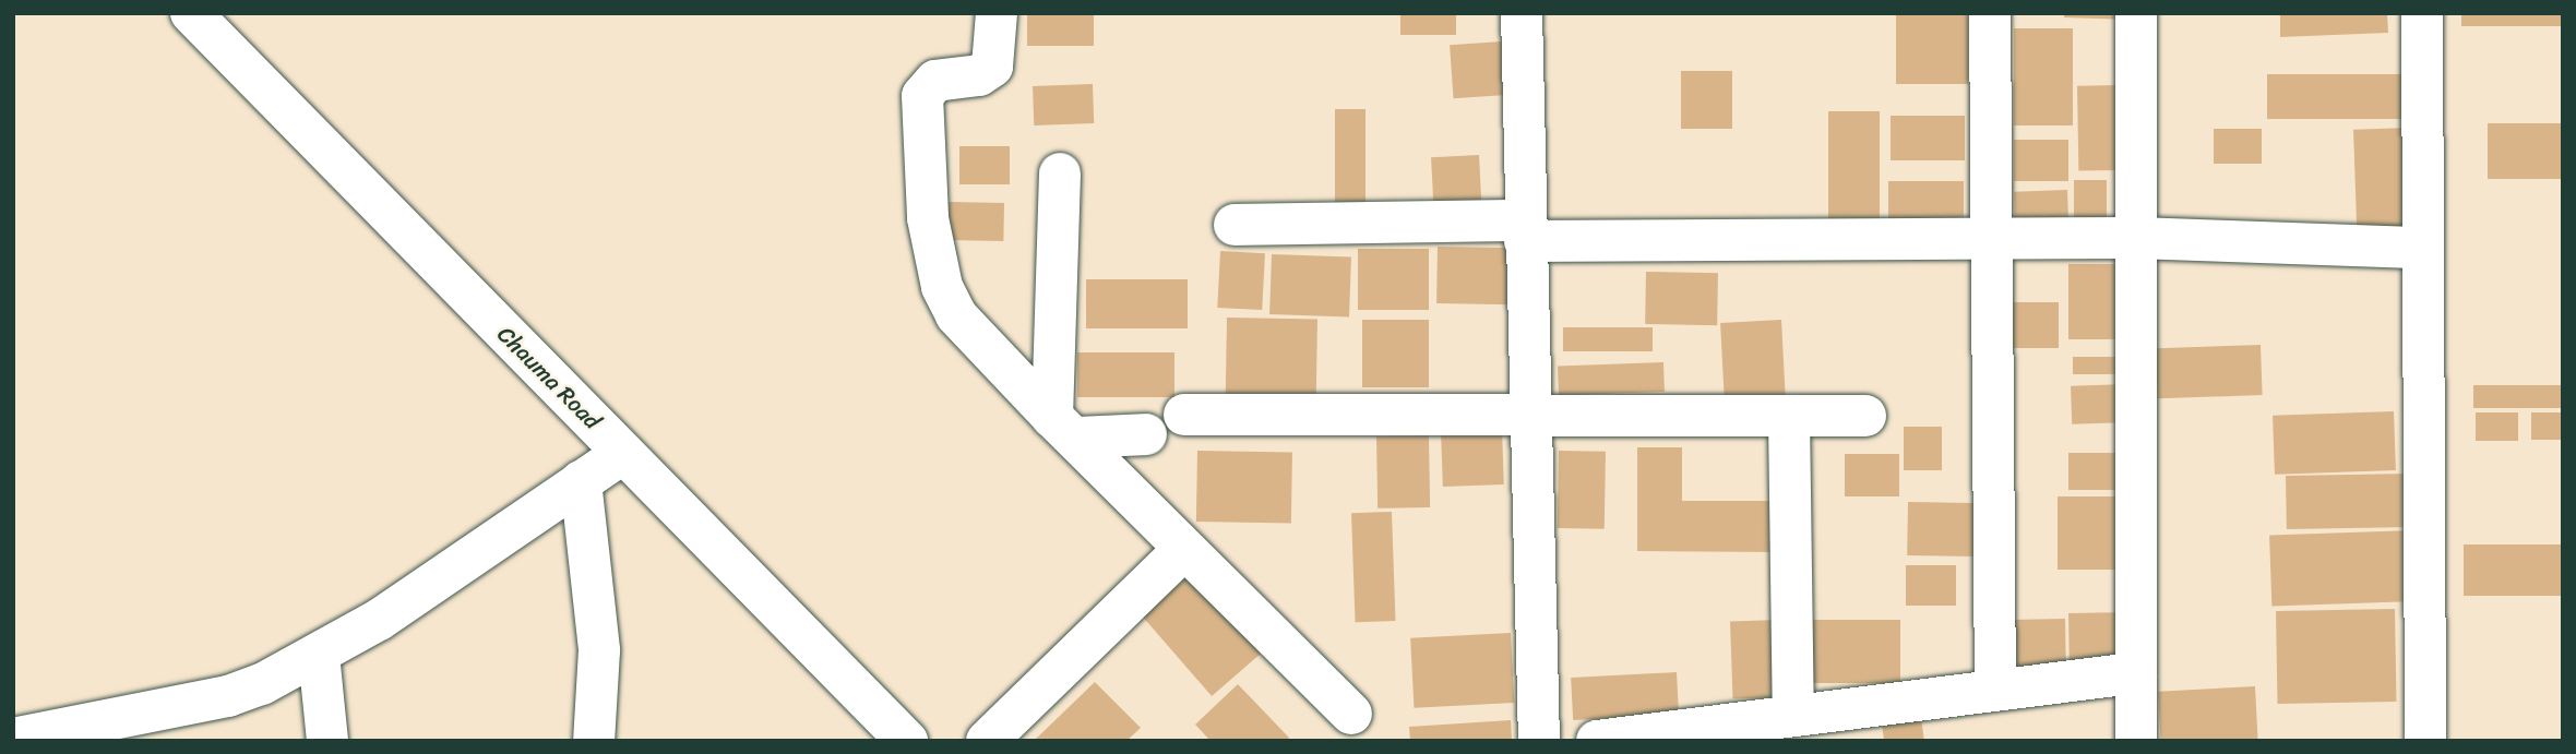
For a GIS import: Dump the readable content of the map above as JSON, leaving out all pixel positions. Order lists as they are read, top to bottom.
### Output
{
  "streets": {
    "street": ["Chauma Road"]
  }
}
